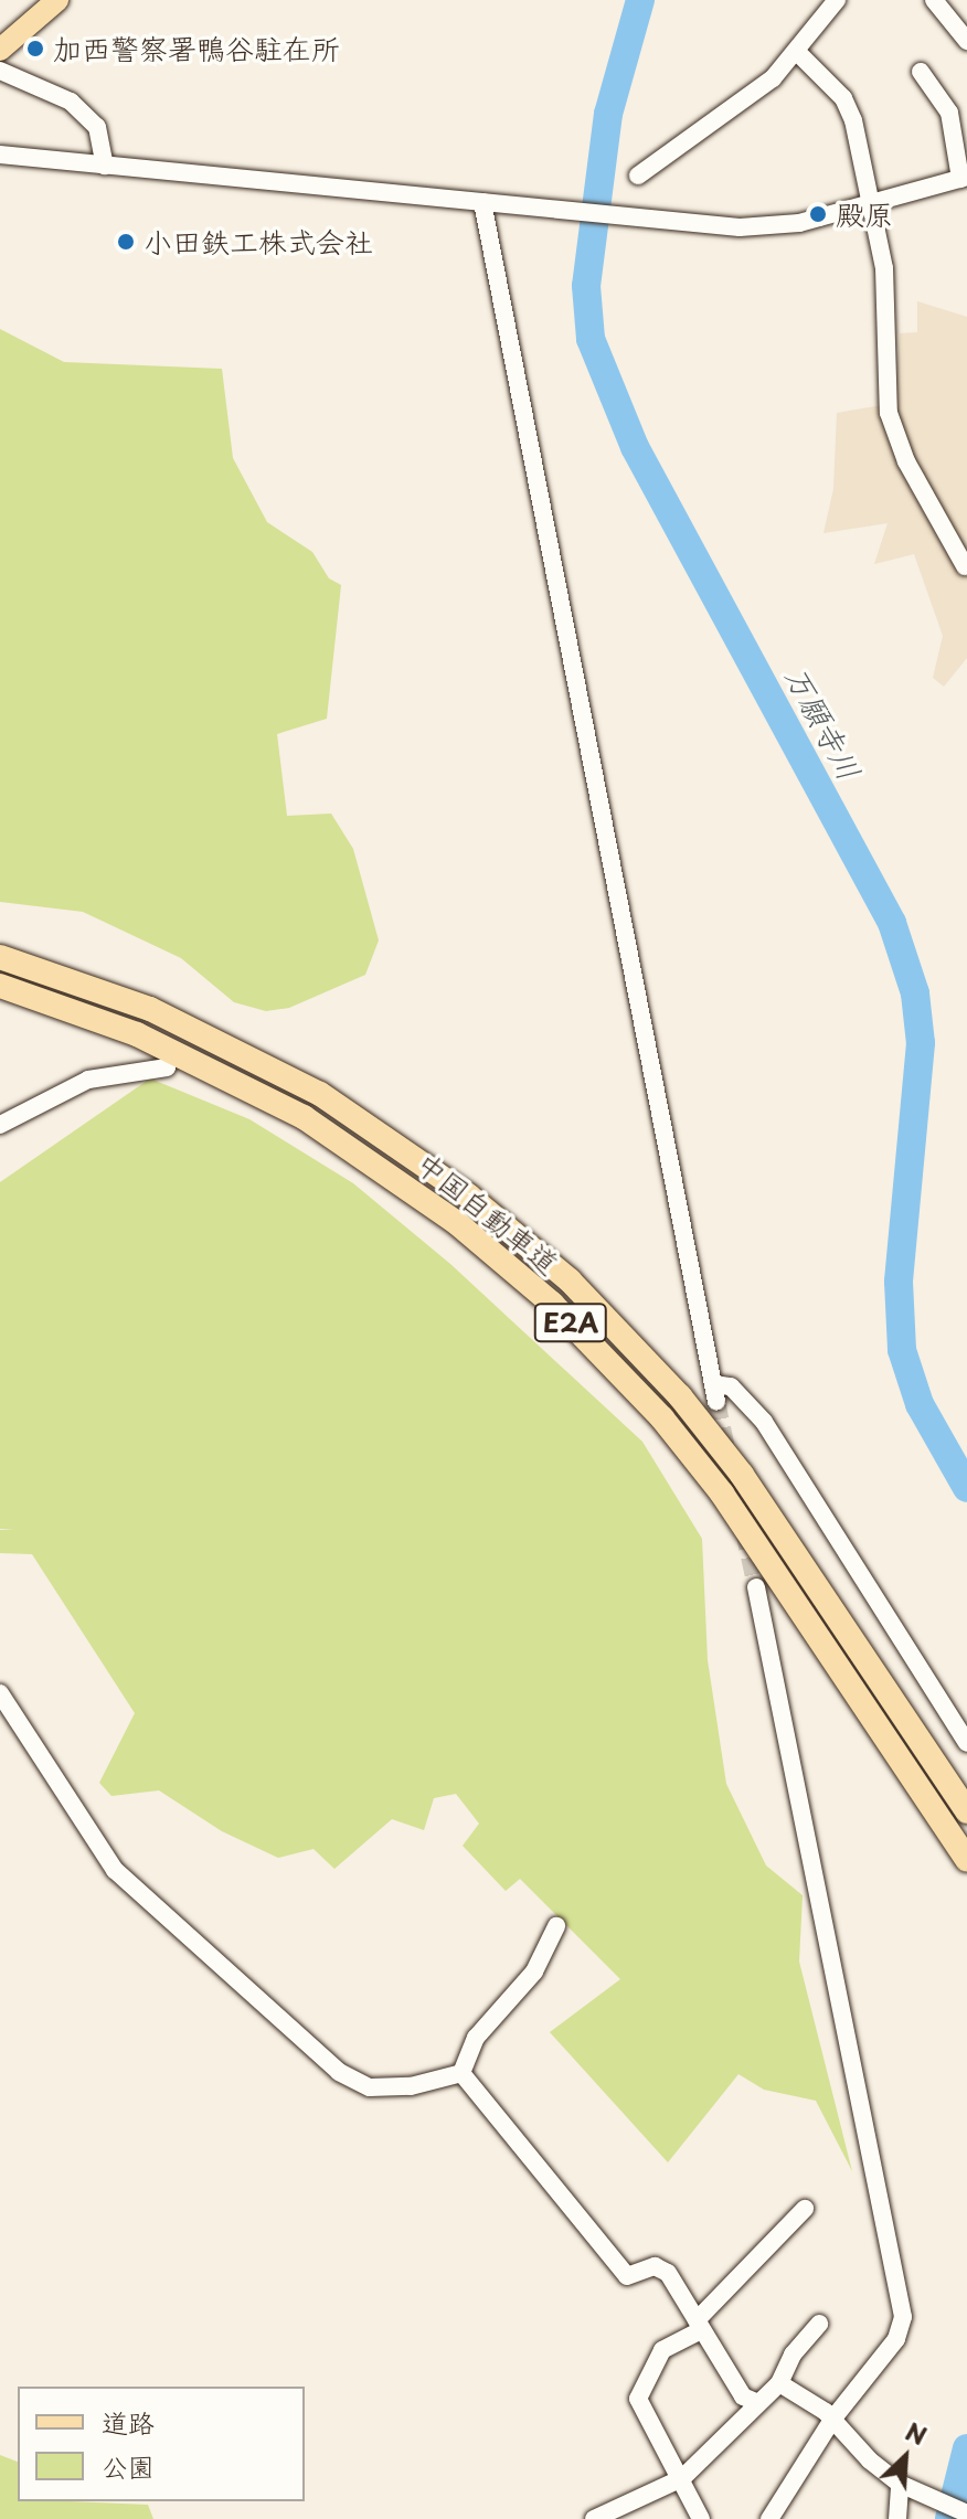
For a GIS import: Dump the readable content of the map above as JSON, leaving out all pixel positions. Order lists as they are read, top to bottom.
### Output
{
  "streets": {
    "highway": ["中国自動車道", "E2A"]
  },
  "water": ["万願寺川"],
  "places": ["加西警察署鴨谷駐在所", "殿原", "小田鉄工株式会社"],
  "legend": ["道路", "公園"],
  "north": "top right"
}
